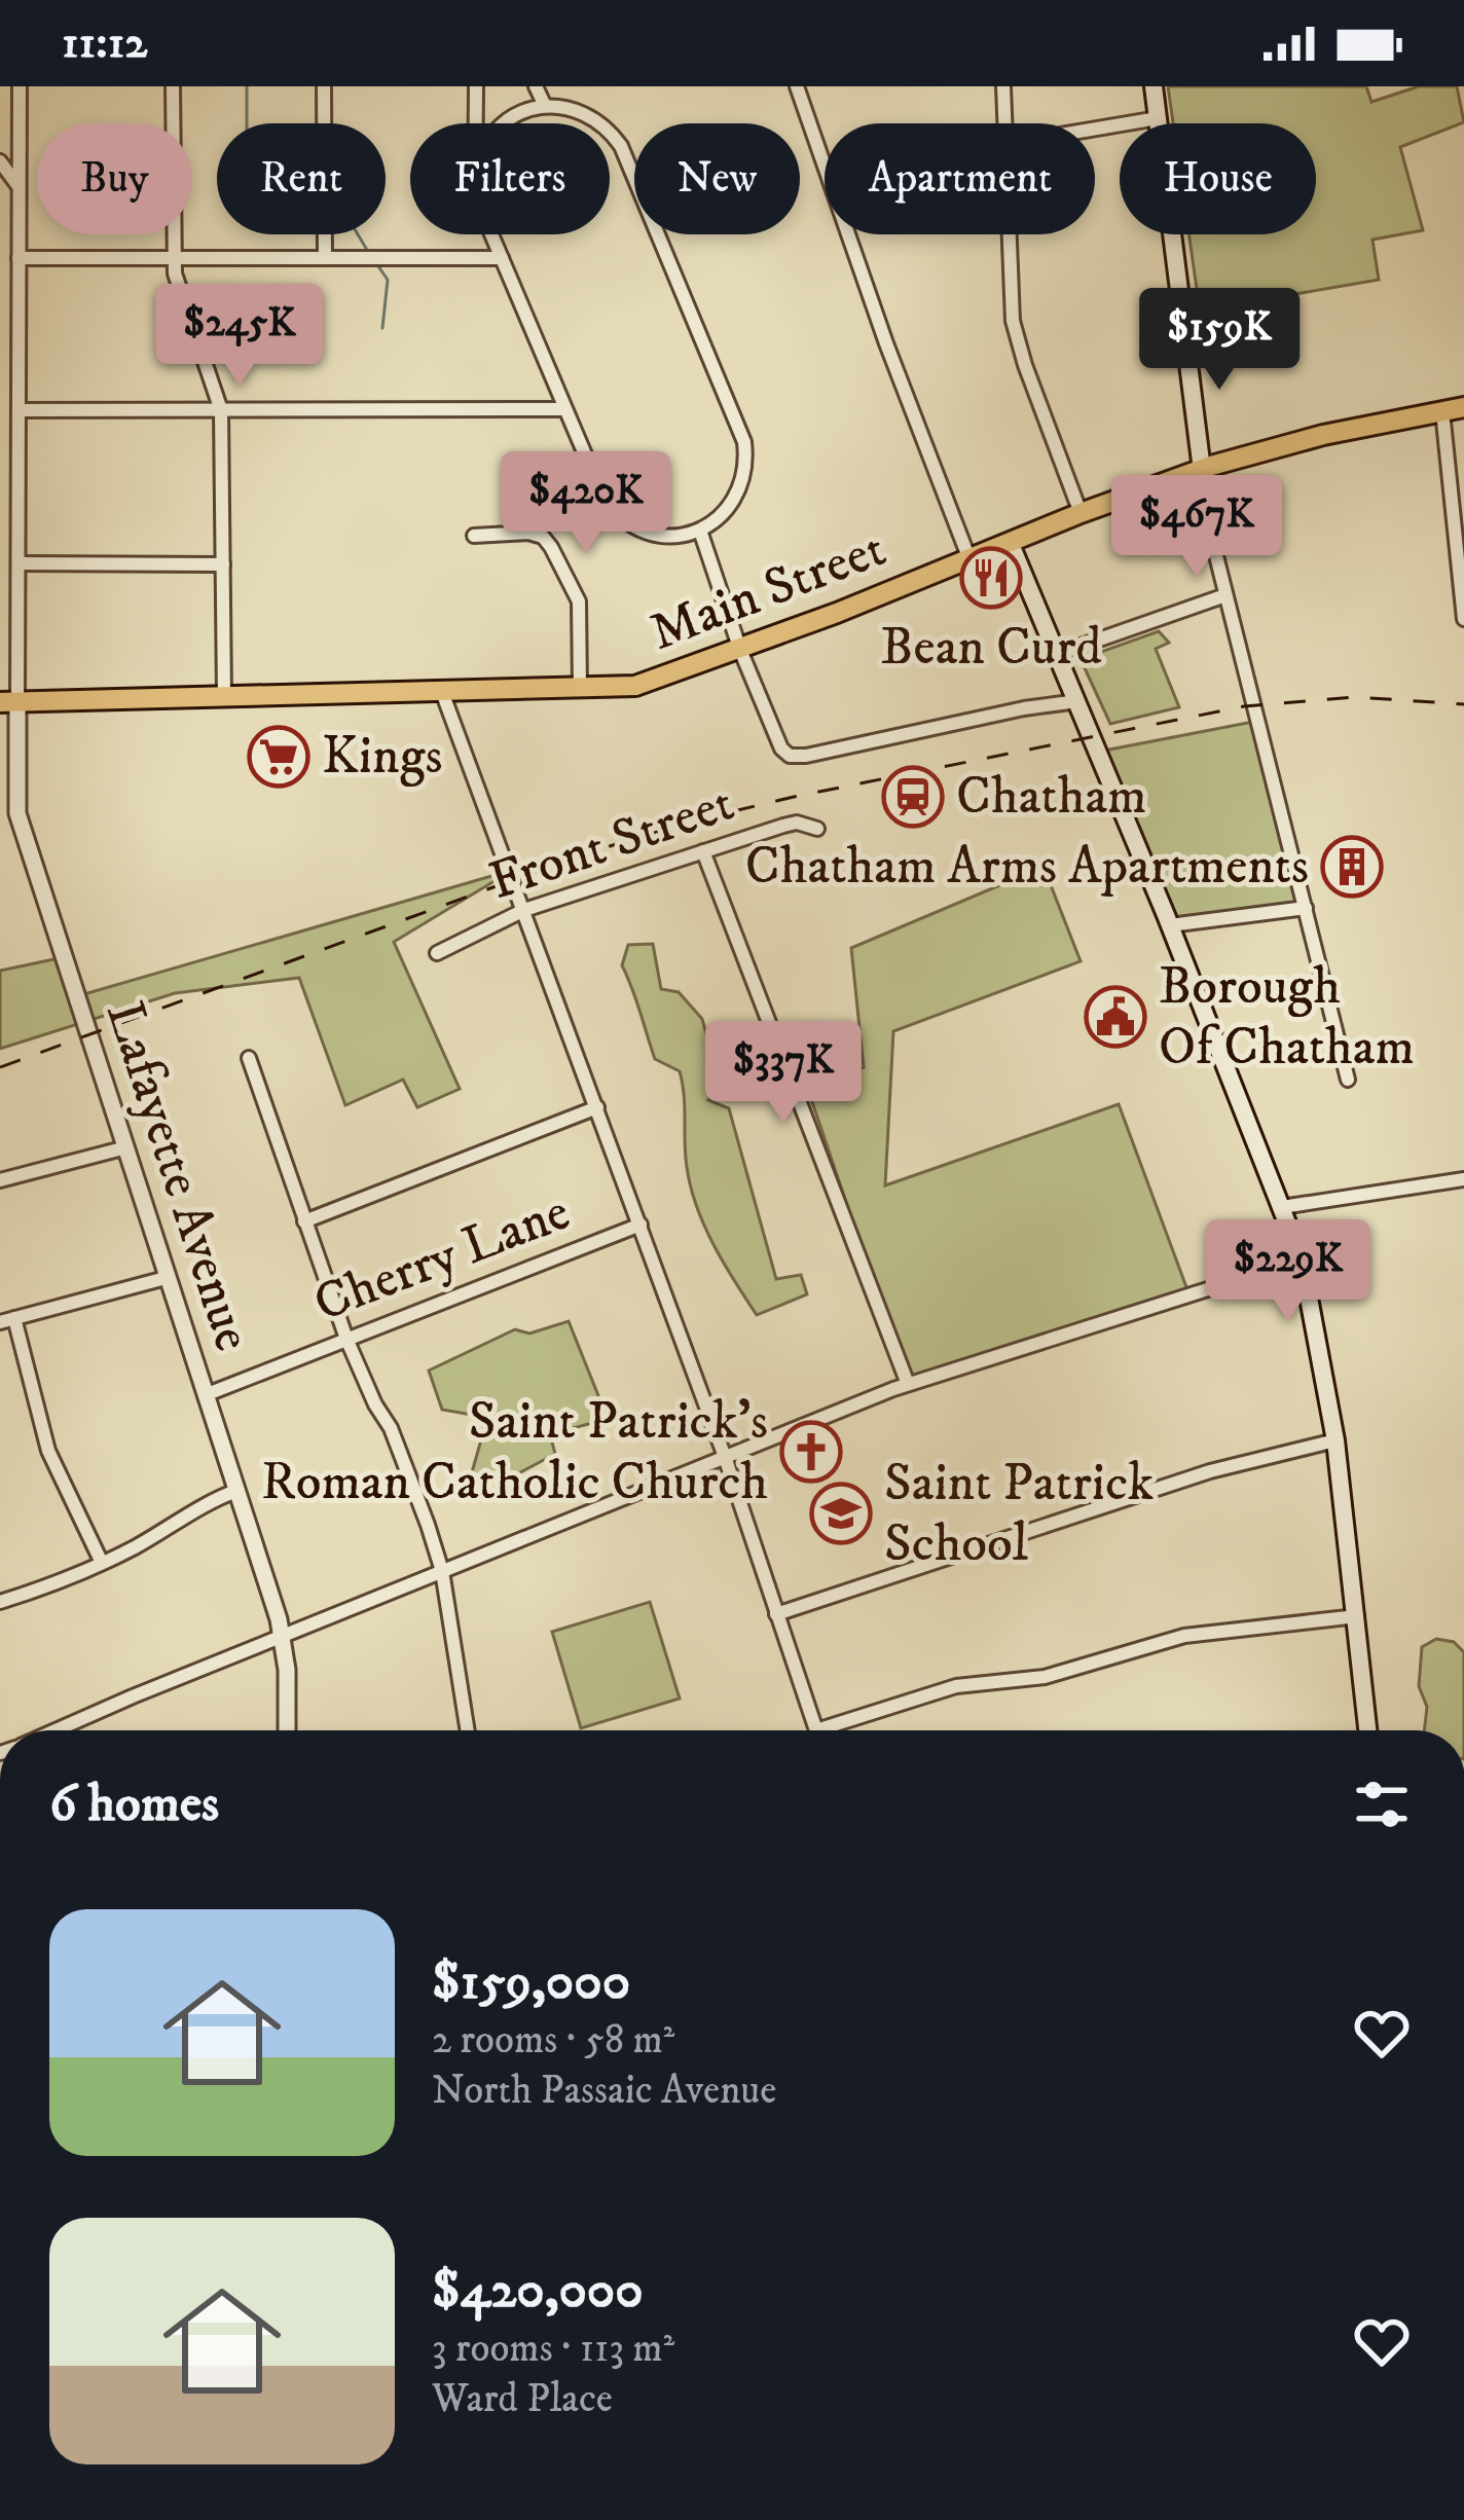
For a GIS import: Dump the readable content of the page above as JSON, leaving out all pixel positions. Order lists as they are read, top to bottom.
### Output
{
  "streets": {
    "main road": ["Main Street"],
    "street": ["Front Street", "Lafayette Avenue", "Cherry Lane"]
  },
  "crossings": [
    ["Main Street", "Lafayette Avenue"],
    ["Lafayette Avenue", "Cherry Lane"]
  ],
  "places": {
    "restaurant": ["Bean Curd"],
    "supermarket": ["Kings"],
    "station": ["Chatham"],
    "building": ["Chatham Arms Apartments"],
    "public building": ["Borough Of Chatham"],
    "church": ["Saint Patrick's Roman Catholic Church"],
    "school or university": ["Saint Patrick School"]
  },
  "page": {
    "status": "11:12",
    "chip": [
      "Buy",
      "Rent",
      "Filters",
      "New",
      "Apartment",
      "House"
    ],
    "price": [
      "$245K",
      "$159K",
      "$420K",
      "$467K",
      "$337K",
      "$229K"
    ],
    "heading": "6 homes",
    "list": [
      {
        "name": "$159,000",
        "note": "2 rooms · 58 m² · North Passaic Avenue"
      },
      {
        "name": "$420,000",
        "note": "3 rooms · 113 m² · Ward Place"
      }
    ]
  }
}
